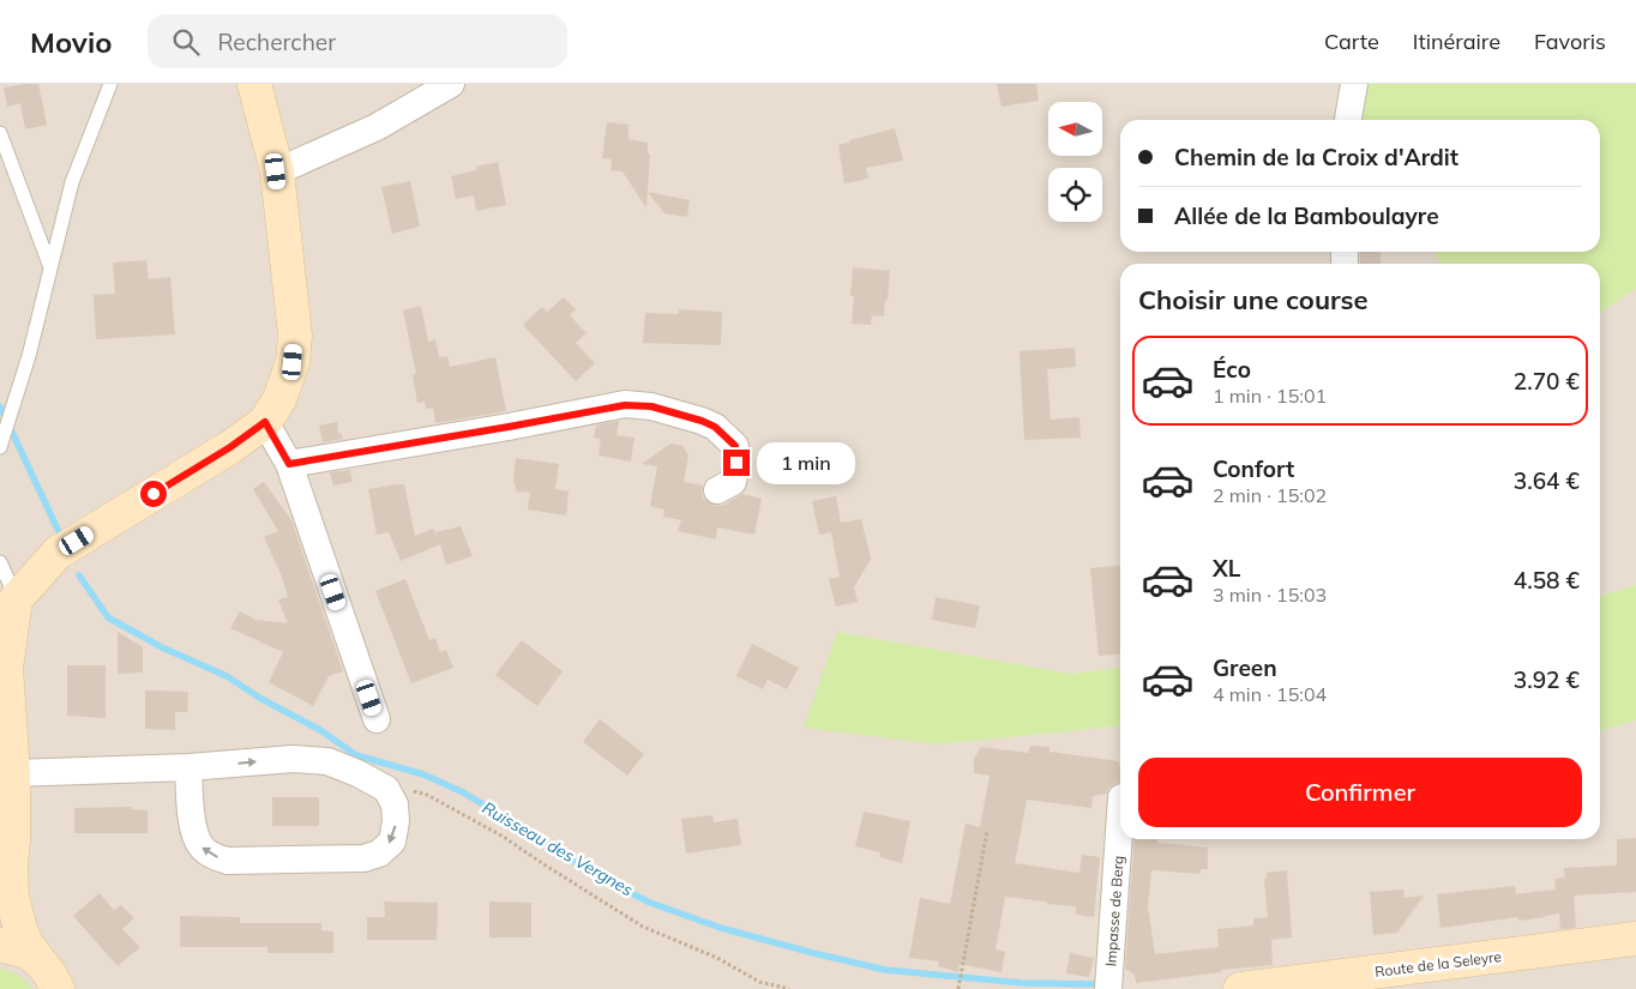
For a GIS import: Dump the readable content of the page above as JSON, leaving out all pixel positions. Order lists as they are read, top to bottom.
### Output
{
  "streets": {
    "street": ["Impasse de Berg", "Route de la Seleyre"]
  },
  "water": ["Ruisseau des Vergnes"],
  "north": "left",
  "page": {
    "header": "Movio",
    "search": "Rechercher",
    "nav": ["Carte", "Itinéraire", "Favoris"],
    "banner": ["Chemin de la Croix d'Ardit", "Allée de la Bamboulayre"],
    "heading": "Choisir une course",
    "list": [
      {
        "name": "Éco",
        "note": "1 min · 15:01",
        "value": "2.70 €"
      },
      {
        "name": "Confort",
        "note": "2 min · 15:02",
        "value": "3.64 €"
      },
      {
        "name": "XL",
        "note": "3 min · 15:03",
        "value": "4.58 €"
      },
      {
        "name": "Green",
        "note": "4 min · 15:04",
        "value": "3.92 €"
      }
    ],
    "bubble": "1 min",
    "buttons": "Confirmer"
  }
}
